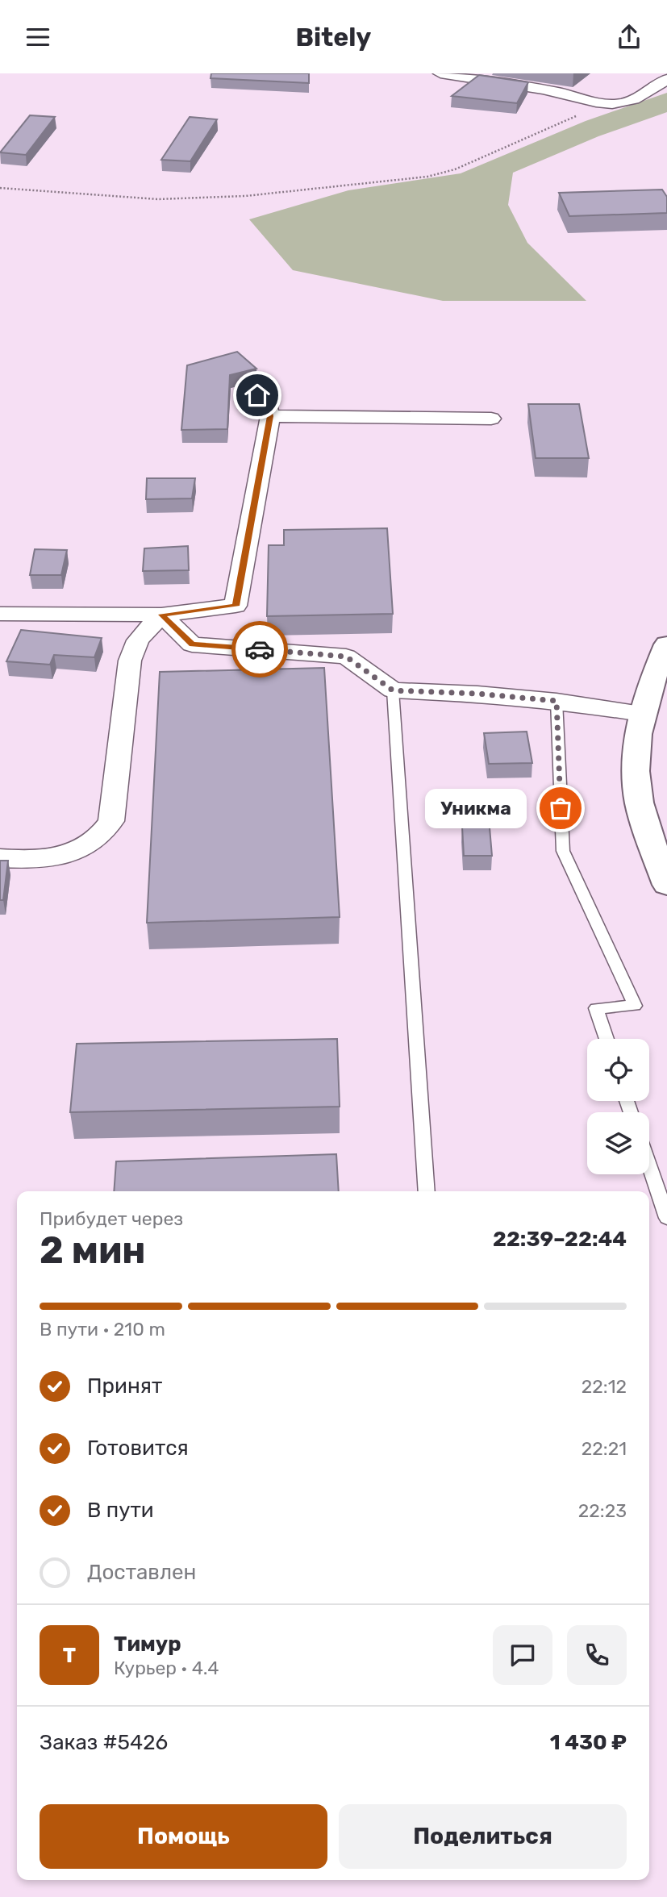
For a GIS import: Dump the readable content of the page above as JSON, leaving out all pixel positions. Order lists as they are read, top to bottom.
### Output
{
  "places": ["Уникма"],
  "page": {
    "header": "Bitely",
    "bubble": "Уникма",
    "heading": ["2 мин", "Прибудет через", "22:39–22:44"],
    "panel": [
      "Тимур",
      "Курьер · 4.4",
      "Заказ #5426",
      "1 430 ₽"
    ],
    "bar": "В пути · 210 m",
    "list": [
      ["Принят", "22:12"],
      ["Готовится", "22:21"],
      ["В пути", "22:23"],
      "Доставлен"
    ],
    "round": "Т",
    "buttons": ["Помощь", "Поделиться"]
  }
}
